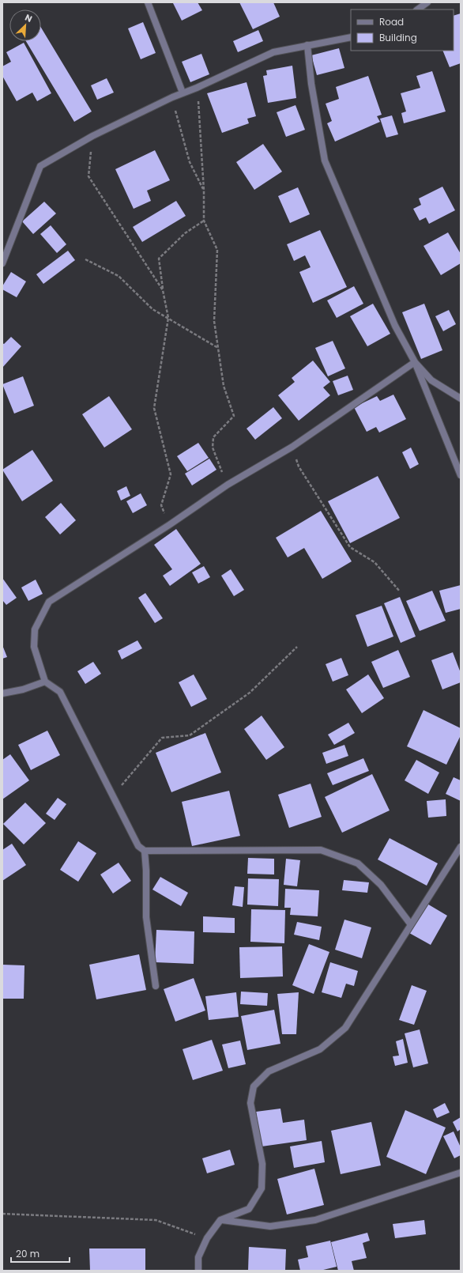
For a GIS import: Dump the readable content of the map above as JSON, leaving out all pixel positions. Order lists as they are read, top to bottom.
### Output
{
  "legend": ["Road", "Building"],
  "scale_bar": "20 m",
  "north": "top right"
}
